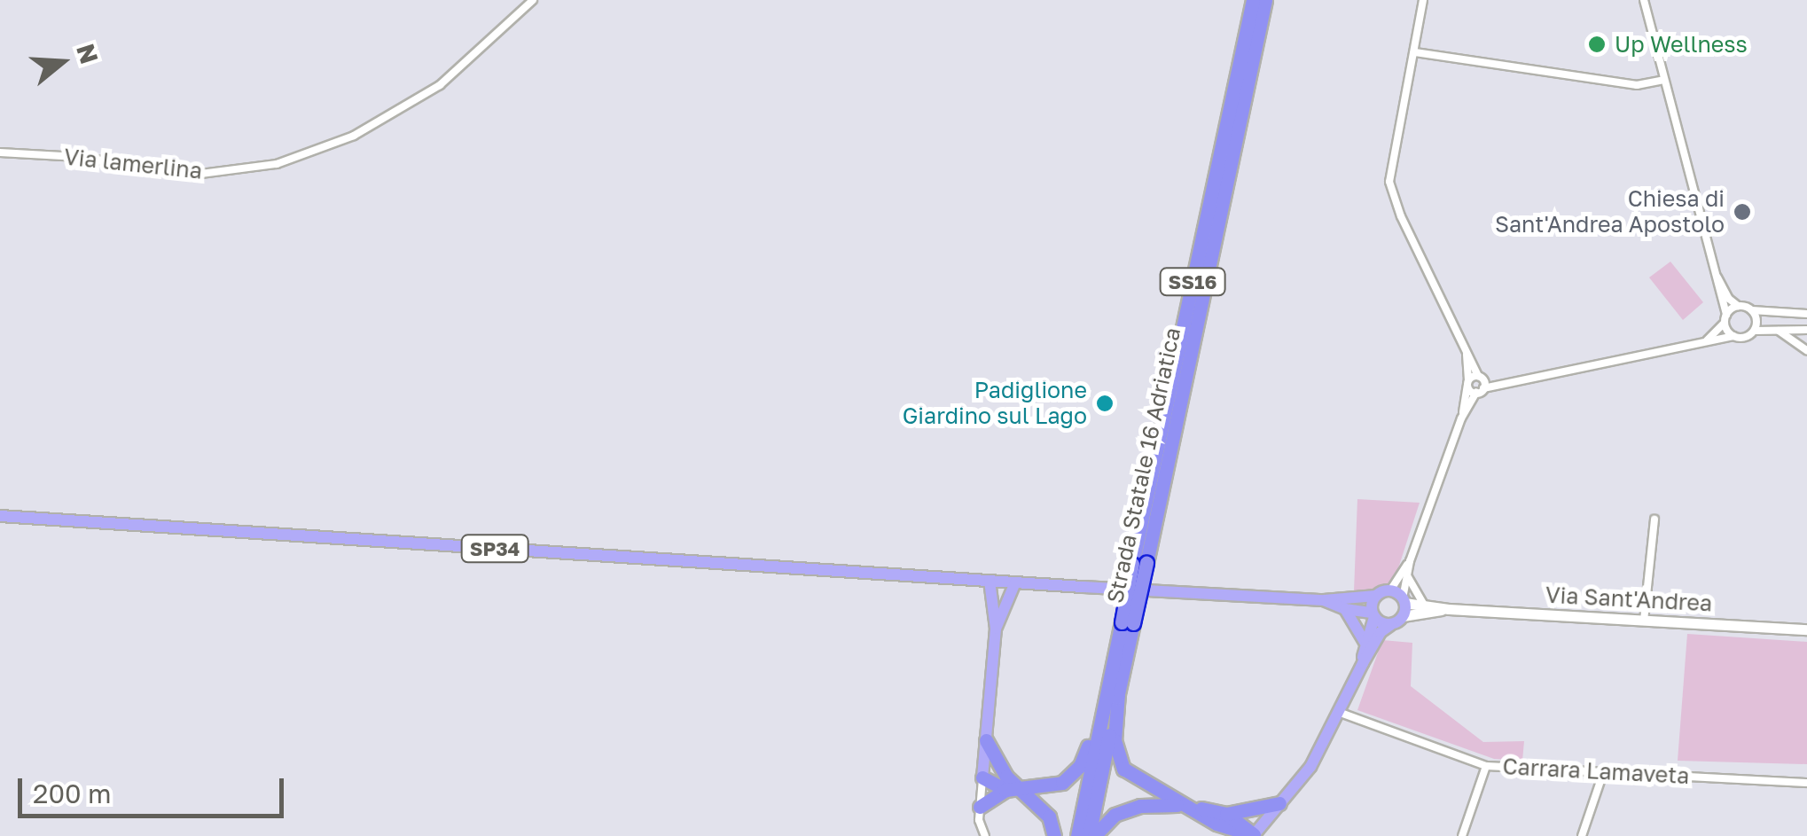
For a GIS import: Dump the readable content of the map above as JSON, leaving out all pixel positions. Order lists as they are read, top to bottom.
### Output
{
  "streets": {
    "highway": ["SS16", "Strada Statale 16 Adriatica"],
    "main road": ["SP34", "Via Sant'Andrea"],
    "street": ["Via lamerlina", "Carrara Lamaveta"]
  },
  "places": ["Up Wellness", "Chiesa di Sant'Andrea Apostolo", "Padiglione Giardino sul Lago"],
  "scale_bar": "200 m",
  "north": "right"
}
